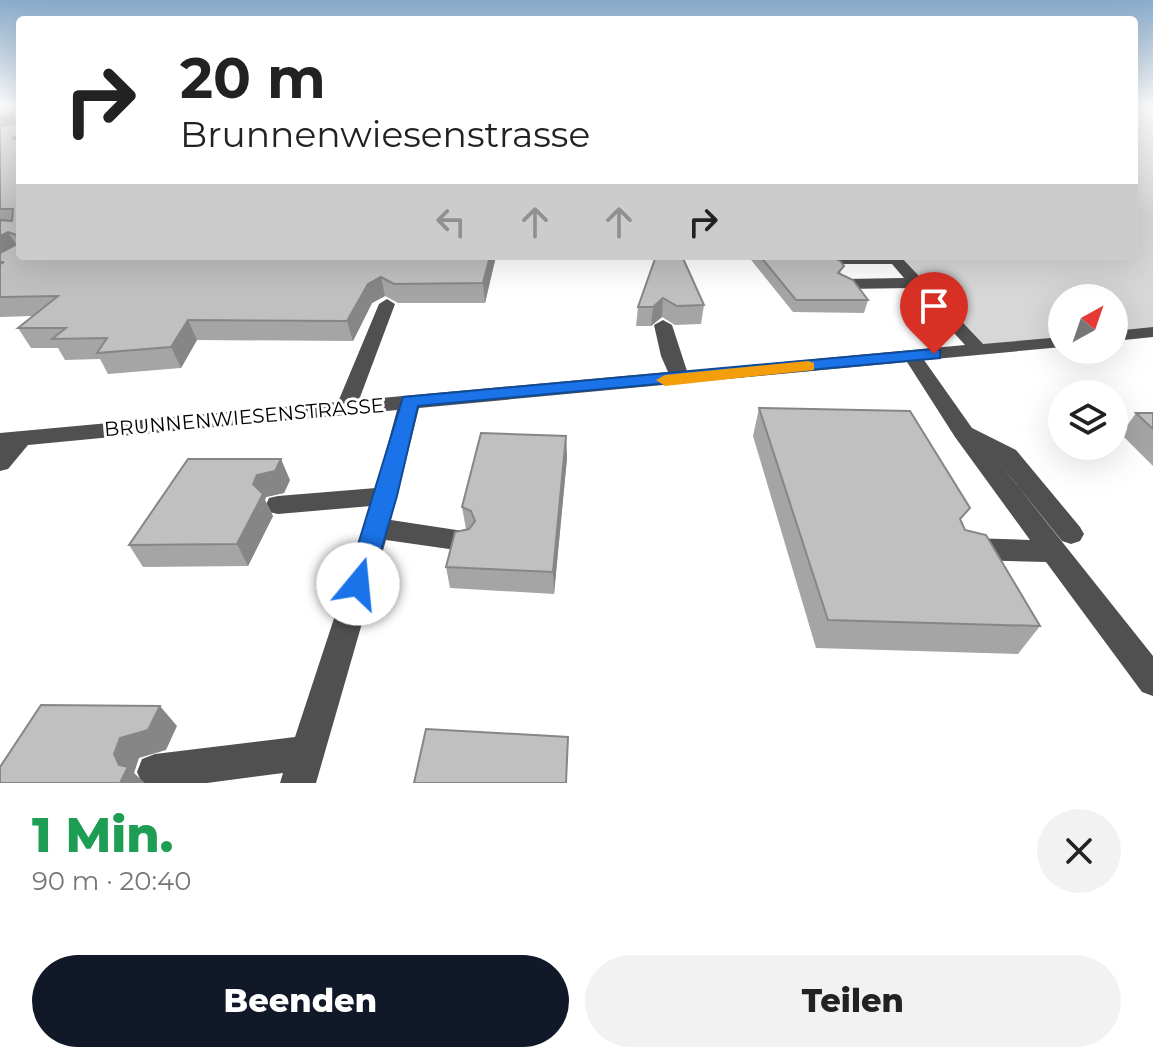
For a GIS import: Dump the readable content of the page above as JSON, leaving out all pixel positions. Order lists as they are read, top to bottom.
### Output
{
  "streets": {
    "street": ["BRUNNENWIESENSTRASSE"]
  },
  "north": "top right",
  "page": {
    "turn": ["20 m", "Brunnenwiesenstrasse"],
    "heading": ["1 Min.", "90 m · 20:40"],
    "buttons": ["Beenden", "Teilen"]
  }
}
